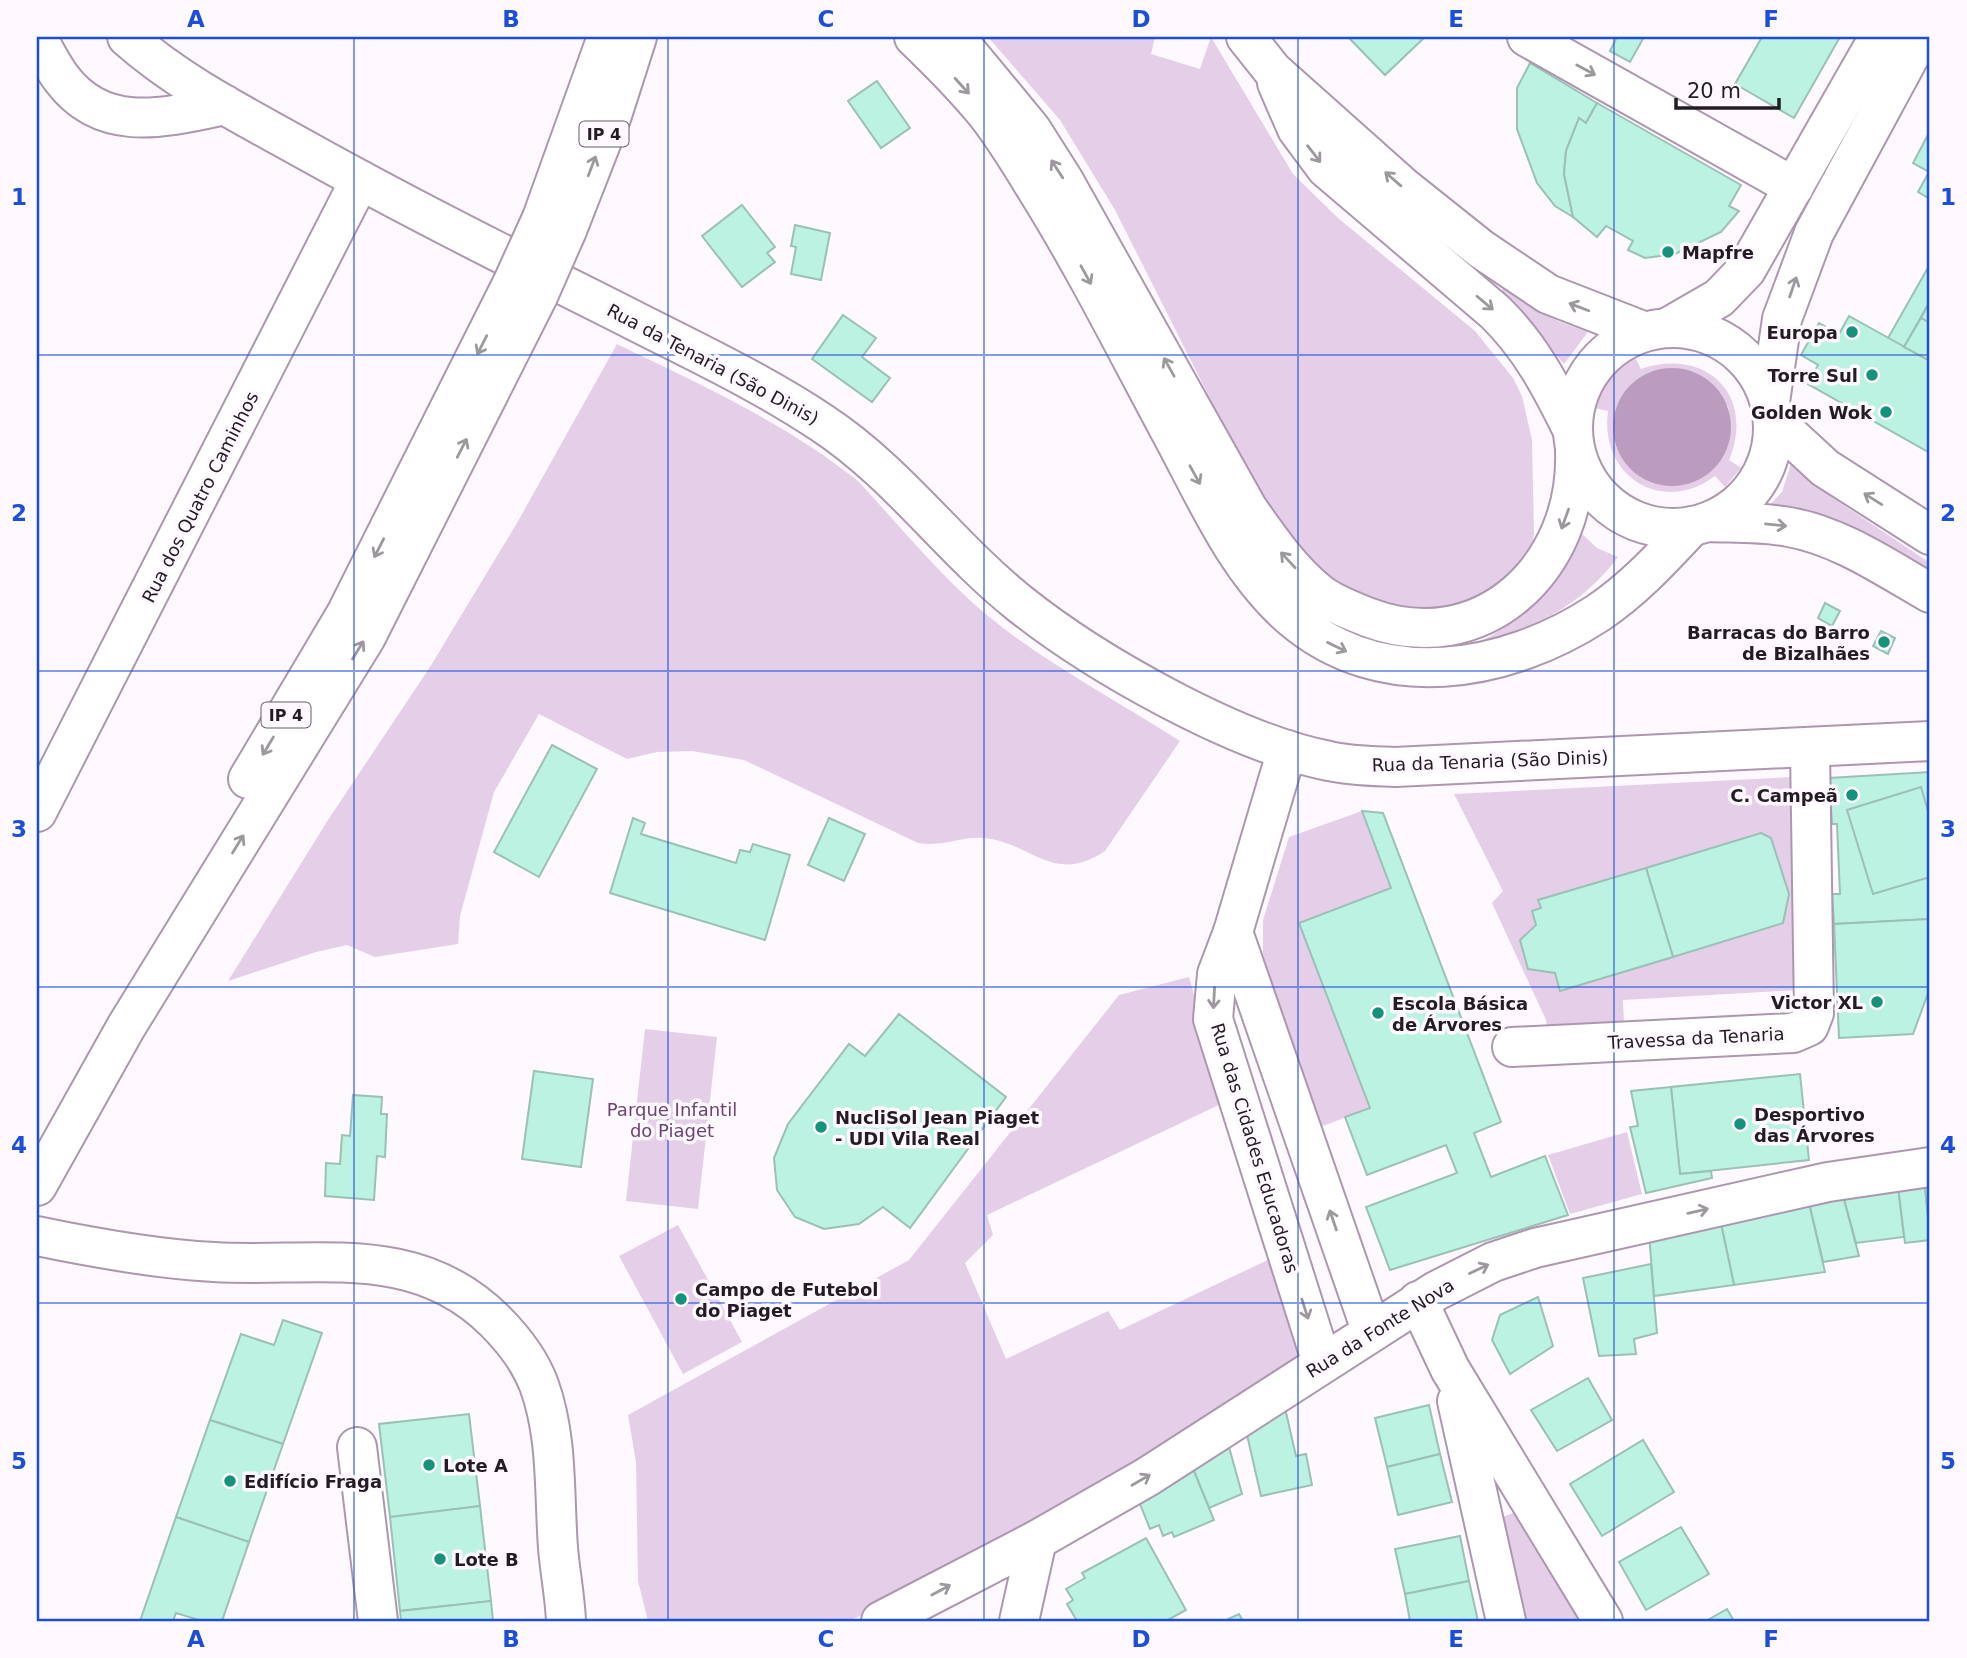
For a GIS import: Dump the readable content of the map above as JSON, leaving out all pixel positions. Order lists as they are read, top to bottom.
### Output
{
  "streets": {
    "main road": [
      "IP 4",
      "Rua da Tenaria (São Dinis)",
      "Rua dos Quatro Caminhos",
      "Travessa da Tenaria",
      "Rua das Cidades Educadoras",
      "Rua da Fonte Nova"
    ]
  },
  "crossings": [
    ["Rua da Tenaria (São Dinis)", "Rua dos Quatro Caminhos"],
    ["Rua da Tenaria (São Dinis)", "Travessa da Tenaria"],
    ["Rua da Tenaria (São Dinis)", "Rua das Cidades Educadoras"],
    ["Rua das Cidades Educadoras", "Rua da Fonte Nova"]
  ],
  "one_way": ["Rua da Fonte Nova"],
  "parks": ["Parque Infantil do Piaget"],
  "places": [
    "Mapfre",
    "Europa",
    "Torre Sul",
    "Golden Wok",
    "Barracas do Barro de Bizalhães",
    "C. Campeã",
    "Victor XL",
    "Escola Básica de Árvores",
    "Desportivo das Árvores",
    "NucliSol Jean Piaget - UDI Vila Real",
    "Campo de Futebol do Piaget",
    "Lote A",
    "Edifício Fraga",
    "Lote B"
  ],
  "scale_bar": "20 m",
  "grid": {
    "columns": [
      "A",
      "B",
      "C",
      "D",
      "E",
      "F"
    ],
    "rows": [
      "1",
      "2",
      "3",
      "4",
      "5"
    ]
  }
}
